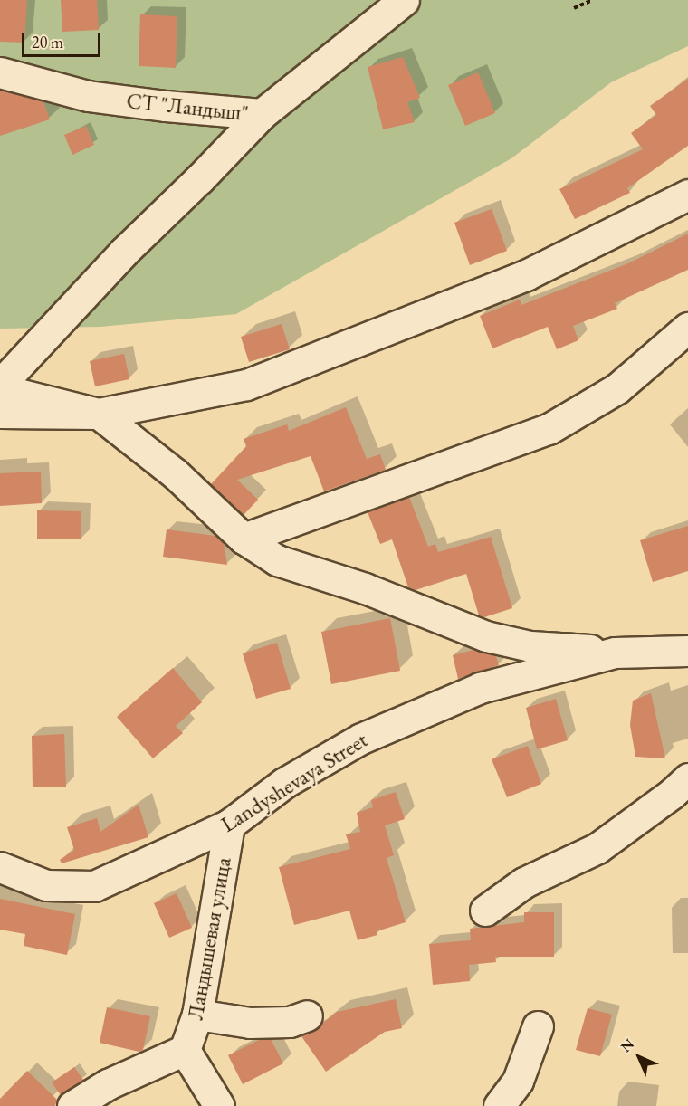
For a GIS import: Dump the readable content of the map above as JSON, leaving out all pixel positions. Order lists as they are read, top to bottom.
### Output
{
  "streets": {
    "street": ["СТ \"Ландыш\"", "Landyshevaya Street", "Ландышевая улица"]
  },
  "crossings": [
    ["Landyshevaya Street", "Ландышевая улица"]
  ],
  "scale_bar": "20 m",
  "north": "top left"
}
